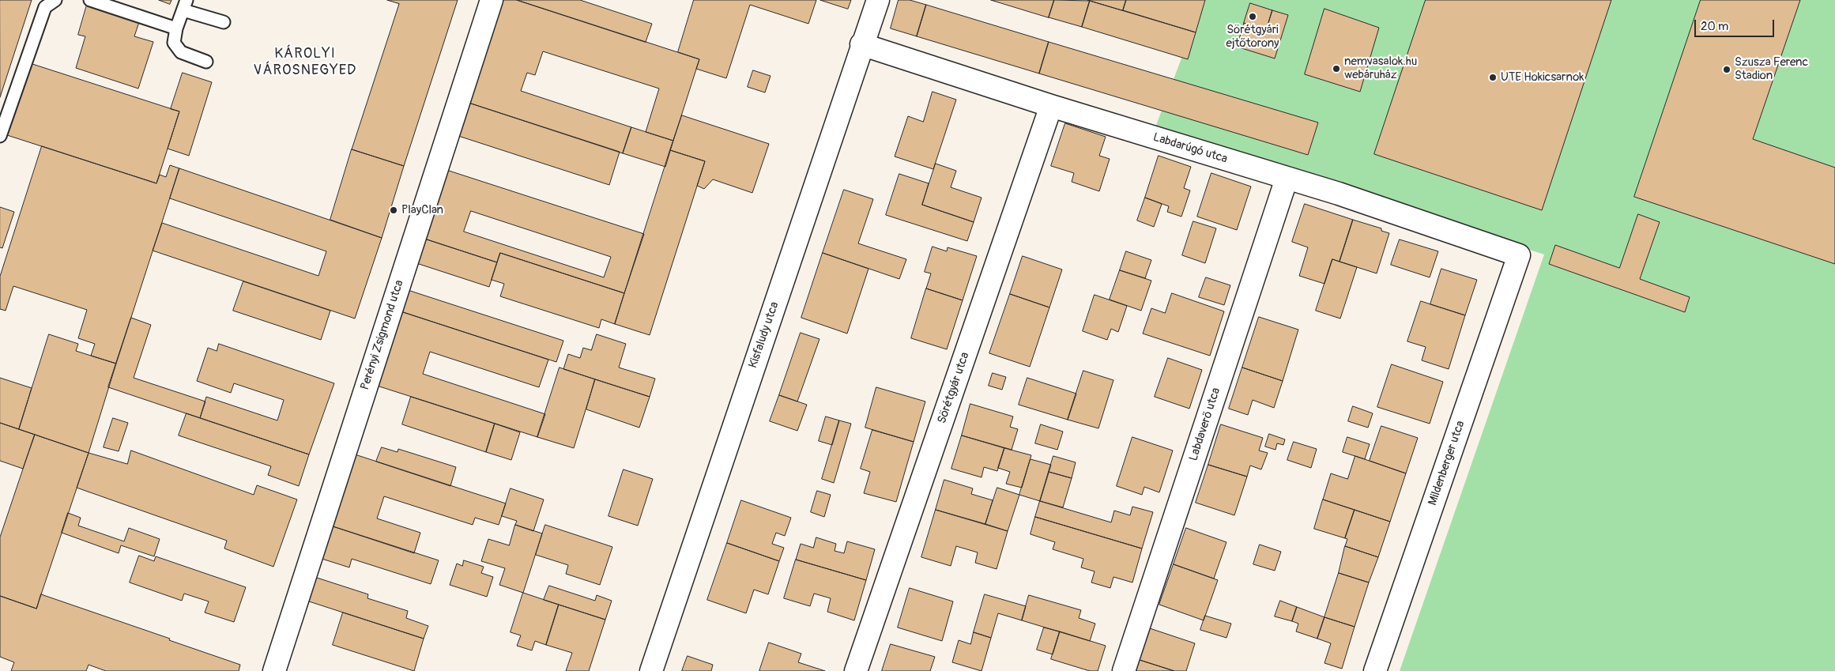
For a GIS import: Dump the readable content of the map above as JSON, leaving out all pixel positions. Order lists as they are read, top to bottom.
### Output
{
  "streets": {
    "street": [
      "Labdarúgó utca",
      "Perényi Zsigmond utca",
      "Kisfaludy utca",
      "Sörétgyár utca",
      "Labdaverő utca",
      "Mildenberger utca"
    ]
  },
  "crossings": [
    ["Labdarúgó utca", "Kisfaludy utca"],
    ["Labdarúgó utca", "Sörétgyár utca"],
    ["Labdarúgó utca", "Labdaverő utca"],
    ["Labdarúgó utca", "Mildenberger utca"]
  ],
  "districts": ["KÁROLYI VÁROSNEGYED"],
  "places": [
    "Sörétgyári ejtőtorony",
    "nemvasalok.hu webáruház",
    "Szusza Ferenc Stadion",
    "UTE Hokicsarnok",
    "PlayClan"
  ],
  "scale_bar": "20 m"
}
